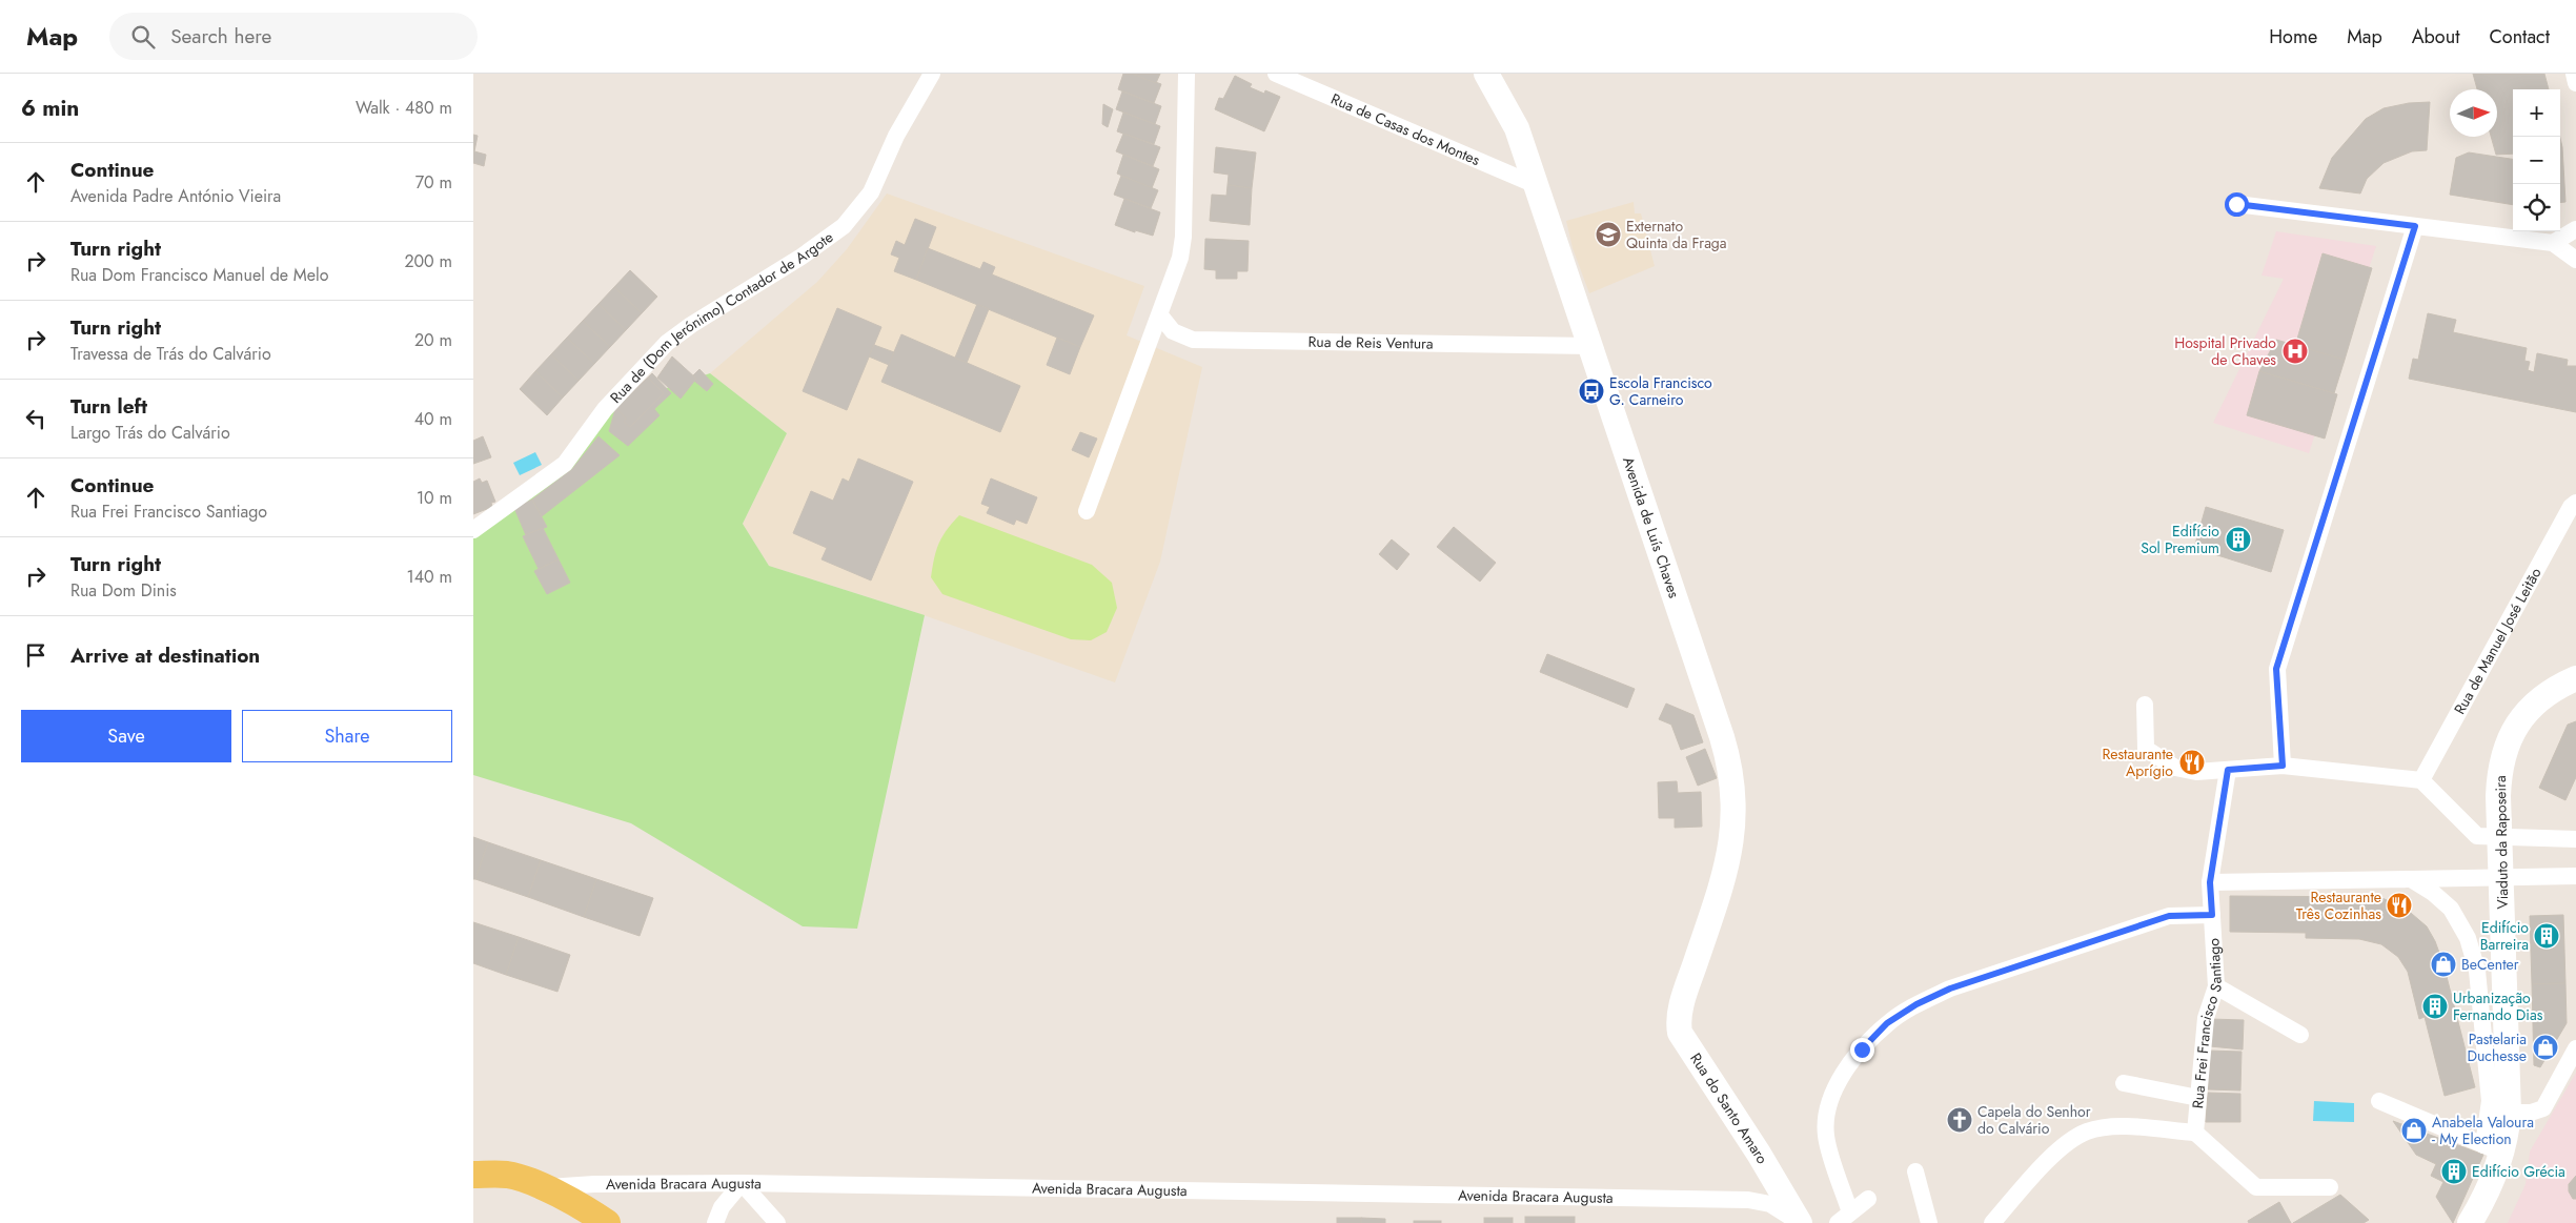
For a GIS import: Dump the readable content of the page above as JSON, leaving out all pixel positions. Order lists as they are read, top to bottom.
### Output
{
  "streets": {
    "main road": [
      "Avenida de Luís Chaves",
      "Viaduto da Raposeira",
      "Rua do Santo Amaro",
      "Avenida Bracara Augusta"
    ],
    "street": [
      "Rua de Casas dos Montes",
      "Rua de (Dom Jerónimo) Contador de Argote",
      "Rua de Reis Ventura",
      "Rua de Manuel José Leitão",
      "Rua Frei Francisco Santiago"
    ]
  },
  "crossings": [
    ["Rua de Casas dos Montes", "Avenida de Luís Chaves"],
    ["Rua de Reis Ventura", "Avenida de Luís Chaves"],
    ["Avenida de Luís Chaves", "Rua do Santo Amaro"],
    ["Rua do Santo Amaro", "Avenida Bracara Augusta"]
  ],
  "places": {
    "school or university": ["Externato Quinta da Fraga"],
    "hospital": ["Hospital Privado de Chaves"],
    "bus stop": ["Escola Francisco G. Carneiro"],
    "building": [
      "Edifício Sol Premium",
      "Edifício Barreira",
      "Urbanização Fernando Dias",
      "Edifício Grécia"
    ],
    "restaurant": ["Restaurante Aprígio", "Restaurante Três Cozinhas"],
    "shop": ["BeCenter", "Pastelaria Duchesse", "Anabela Valoura - My Election"],
    "church": ["Capela do Senhor do Calvário"]
  },
  "north": "right",
  "page": {
    "header": "Map",
    "search": "Search here",
    "nav": [
      "Home",
      "Map",
      "About",
      "Contact"
    ],
    "heading": ["6 min", "Walk · 480 m"],
    "map_buttons": ["+", "−"],
    "list": [
      ["Continue", "Avenida Padre António Vieira", "70 m"],
      ["Turn right", "Rua Dom Francisco Manuel de Melo", "200 m"],
      ["Turn right", "Travessa de Trás do Calvário", "20 m"],
      ["Turn left", "Largo Trás do Calvário", "40 m"],
      ["Continue", "Rua Frei Francisco Santiago", "10 m"],
      ["Turn right", "Rua Dom Dinis", "140 m"],
      "Arrive at destination"
    ],
    "buttons": ["Save", "Share"]
  }
}
